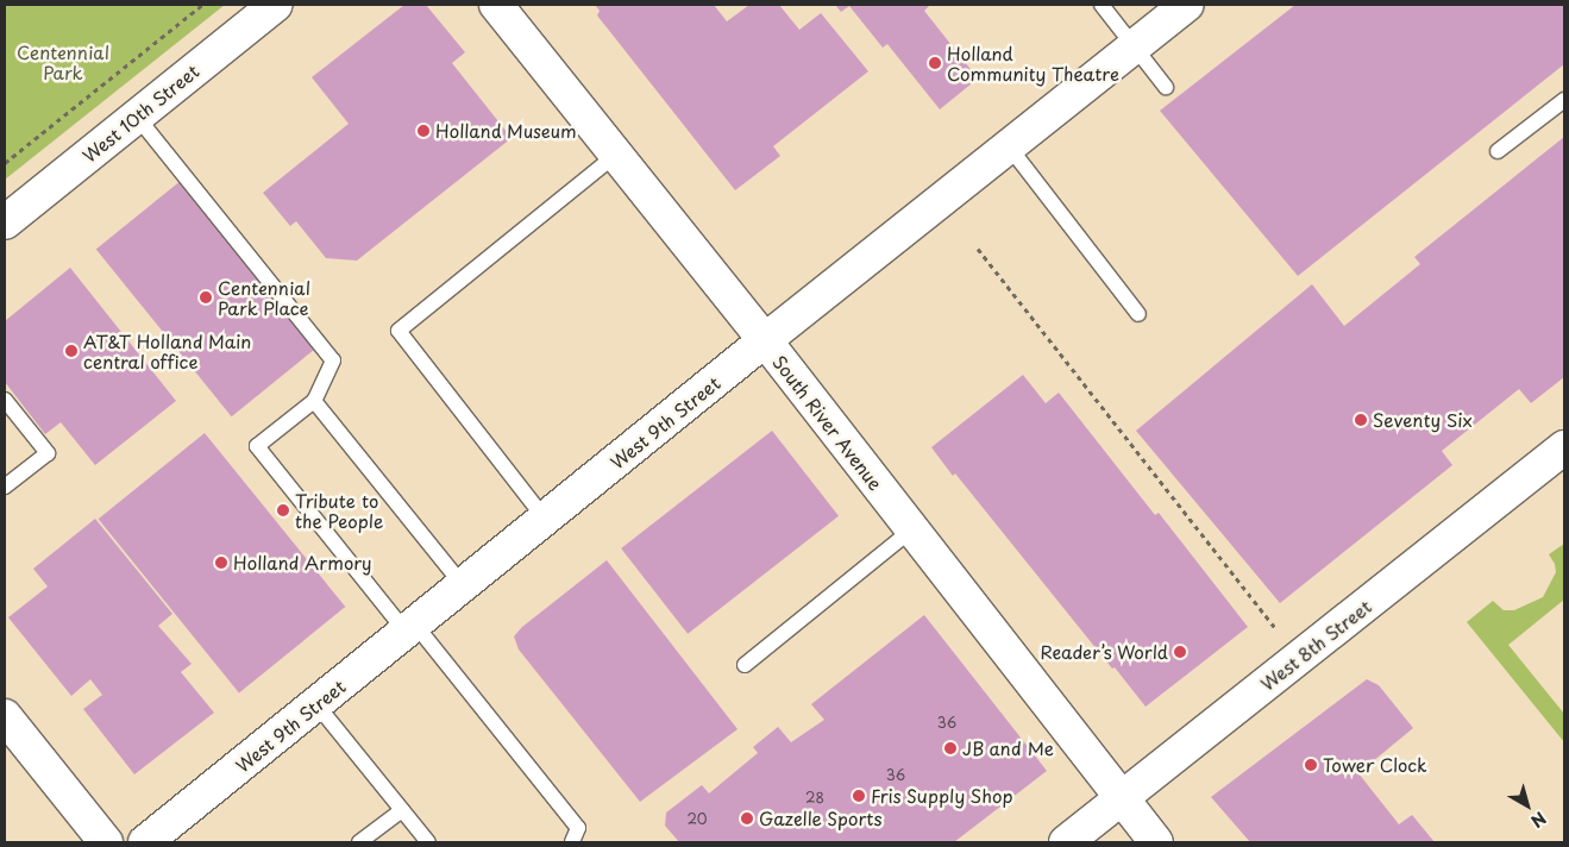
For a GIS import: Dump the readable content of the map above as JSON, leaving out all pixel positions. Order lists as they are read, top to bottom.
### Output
{
  "streets": {
    "main road": [
      "West 10th Street",
      "West 9th Street",
      "South River Avenue",
      "West 8th Street"
    ]
  },
  "crossings": [
    ["West 9th Street", "South River Avenue"],
    ["South River Avenue", "West 8th Street"]
  ],
  "parks": ["Centennial Park"],
  "places": [
    "Holland Community Theatre",
    "Holland Museum",
    "Centennial Park Place",
    "AT&T Holland Main central office",
    "Seventy Six",
    "Tribute to the People",
    "Holland Armory",
    "Reader’s World",
    "JB and Me",
    "Tower Clock",
    "Fris Supply Shop",
    "Gazelle Sports"
  ],
  "house_numbers": [
    "36",
    "36",
    "28",
    "20"
  ],
  "north": "bottom right"
}
